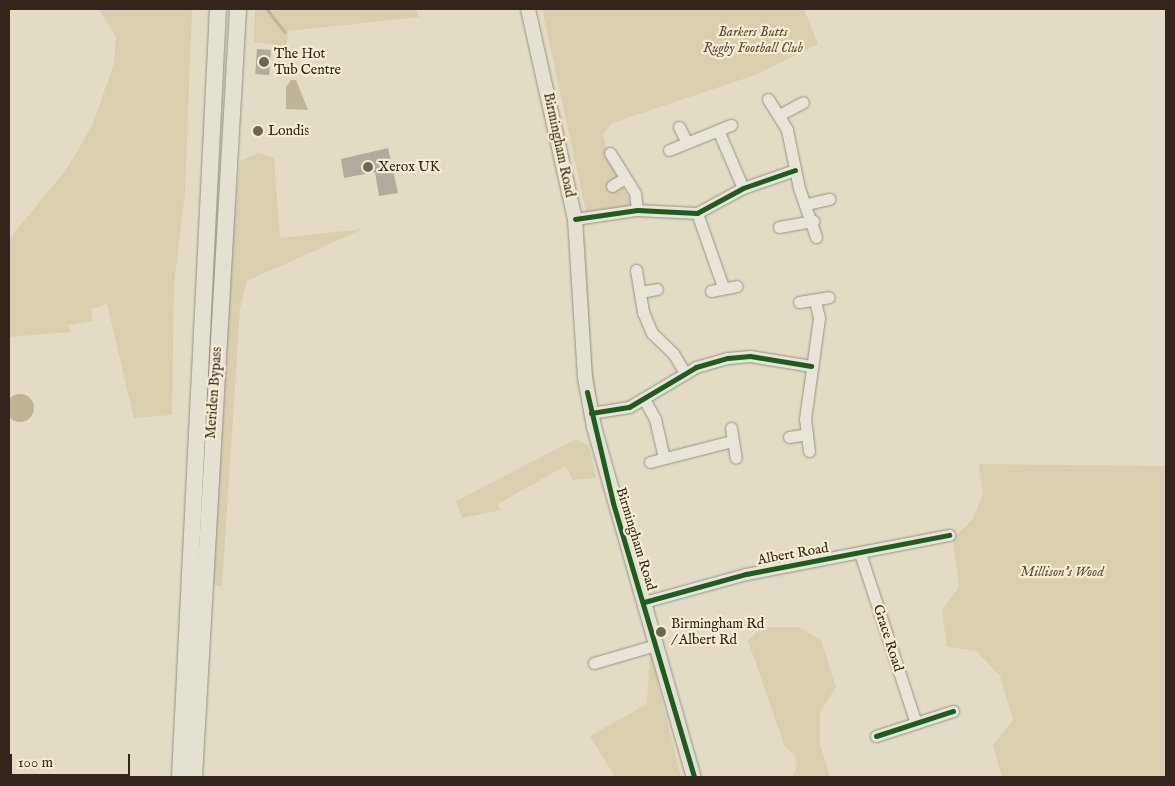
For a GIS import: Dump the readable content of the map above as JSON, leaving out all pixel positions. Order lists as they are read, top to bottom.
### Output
{
  "streets": {
    "highway": ["Meriden Bypass"],
    "main road": ["Birmingham Road"],
    "street": ["Albert Road", "Grace Road"]
  },
  "crossings": [
    ["Birmingham Road", "Albert Road"],
    ["Albert Road", "Grace Road"]
  ],
  "parks": ["Barkers Butts Rugby Football Club", "Millison's Wood"],
  "places": [
    "The Hot Tub Centre",
    "Londis",
    "Xerox UK",
    "Birmingham Rd / Albert Rd"
  ],
  "scale_bar": "100 m"
}
